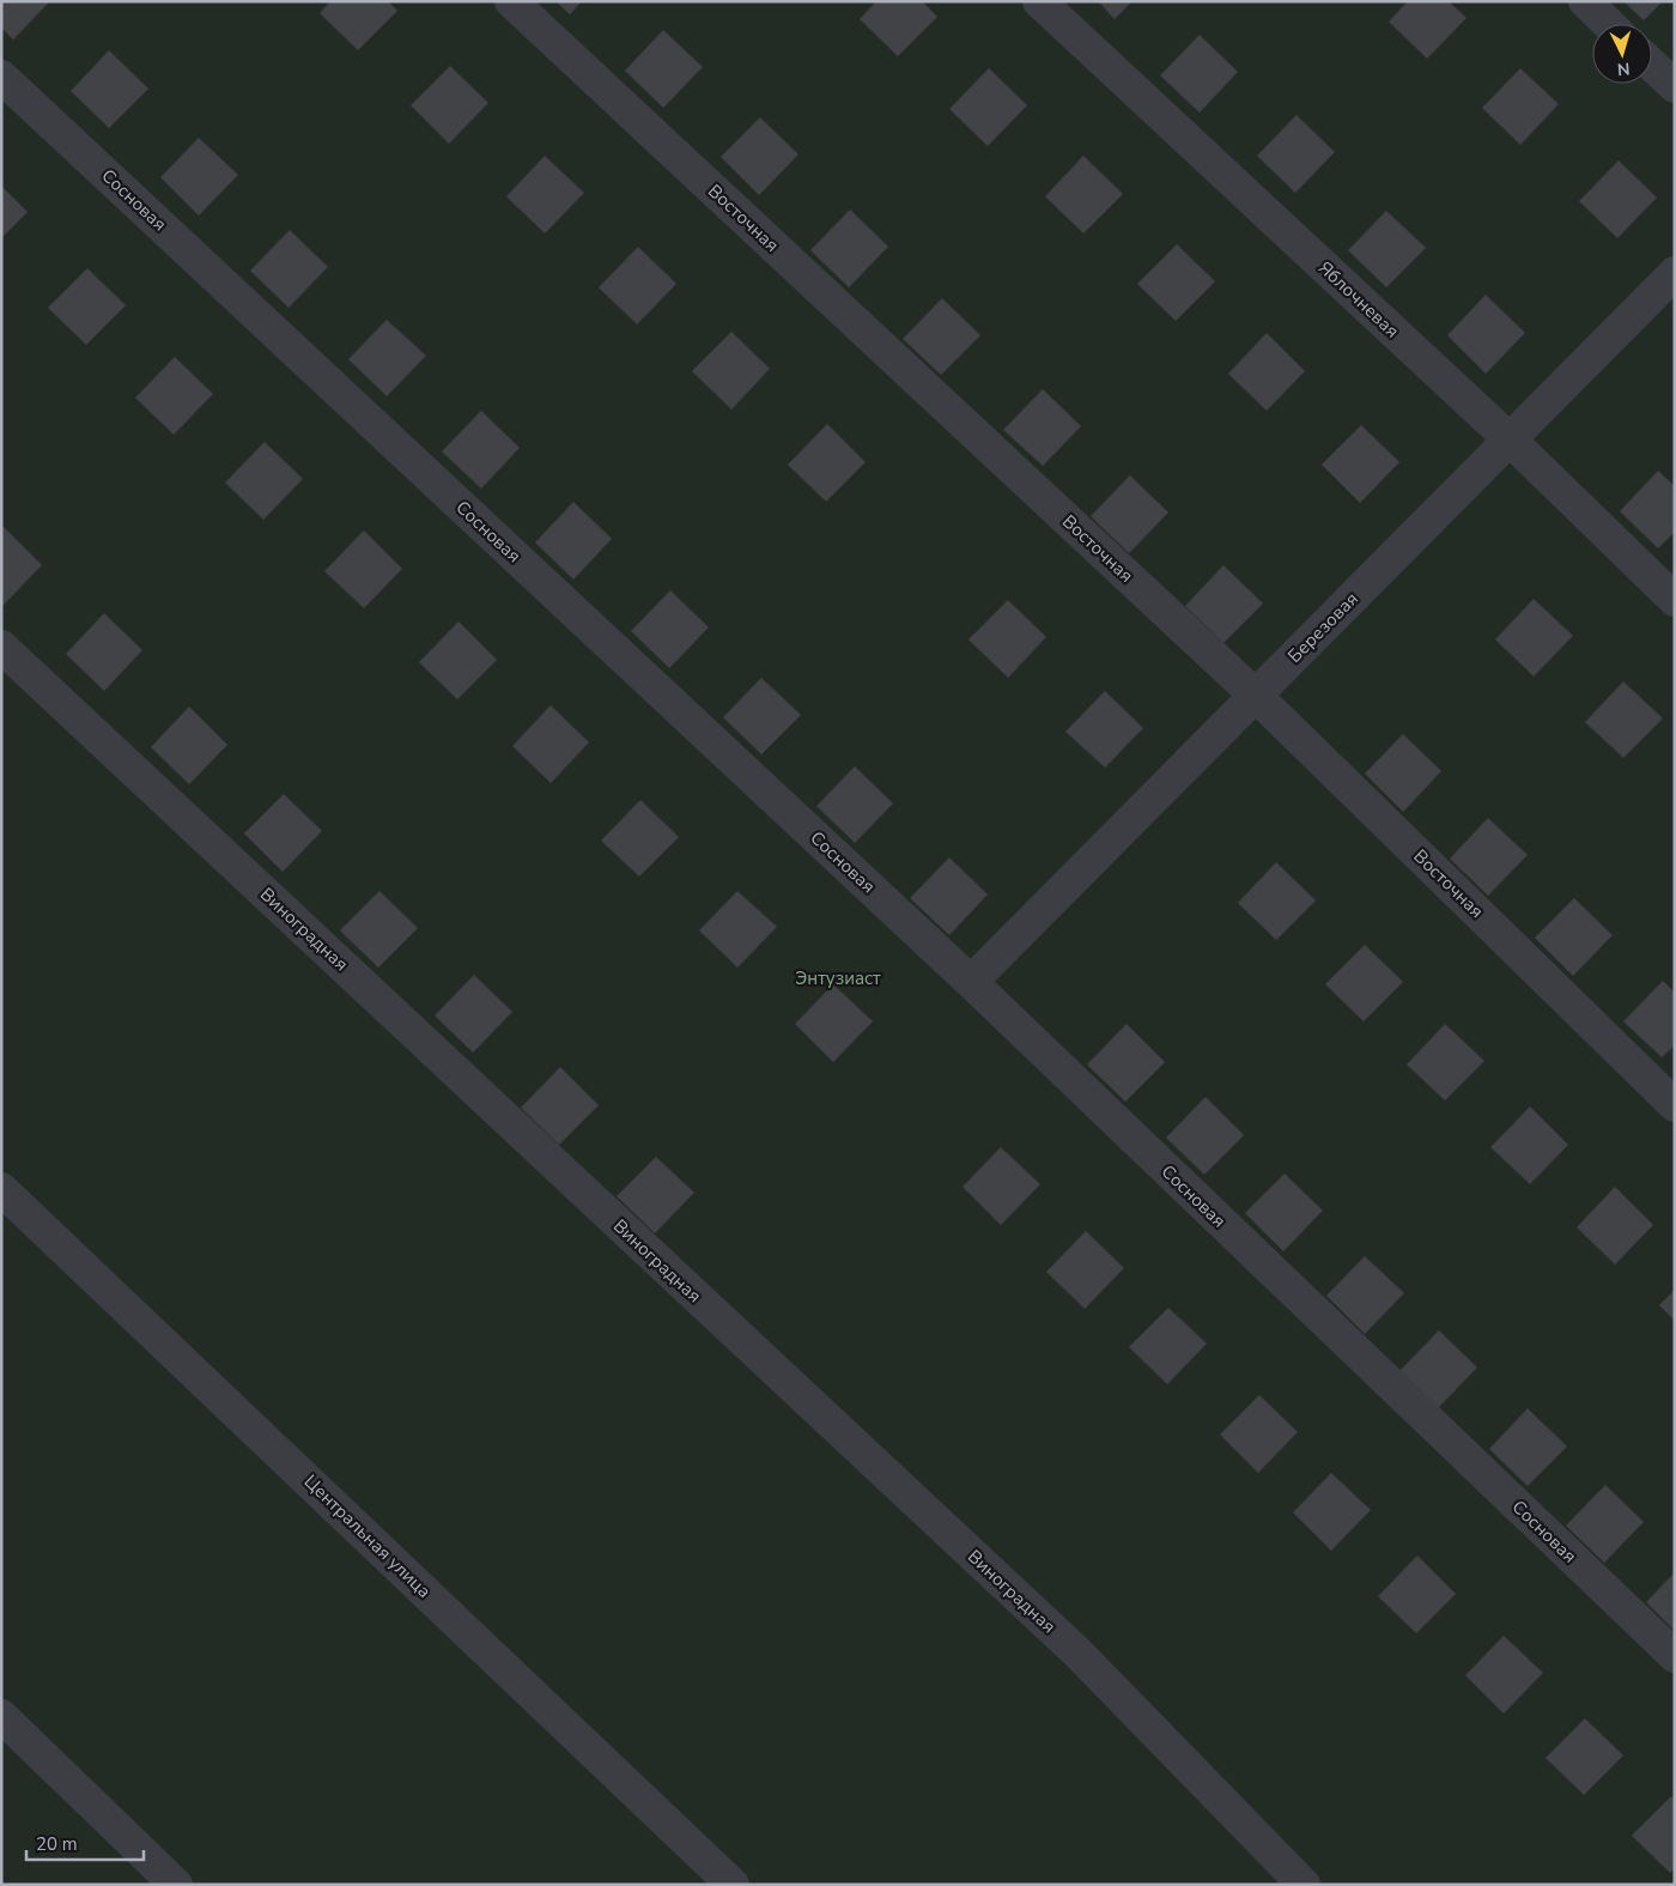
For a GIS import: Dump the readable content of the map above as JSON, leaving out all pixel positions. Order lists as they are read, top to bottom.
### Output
{
  "streets": {
    "street": [
      "Сосновая",
      "Восточная",
      "Яблочневая",
      "Березовая",
      "Виноградная",
      "Центральная улица"
    ]
  },
  "crossings": [
    ["Сосновая", "Березовая"],
    ["Восточная", "Березовая"],
    ["Яблочневая", "Березовая"]
  ],
  "parks": ["Энтузиаст"],
  "scale_bar": "20 m",
  "north": "bottom"
}
